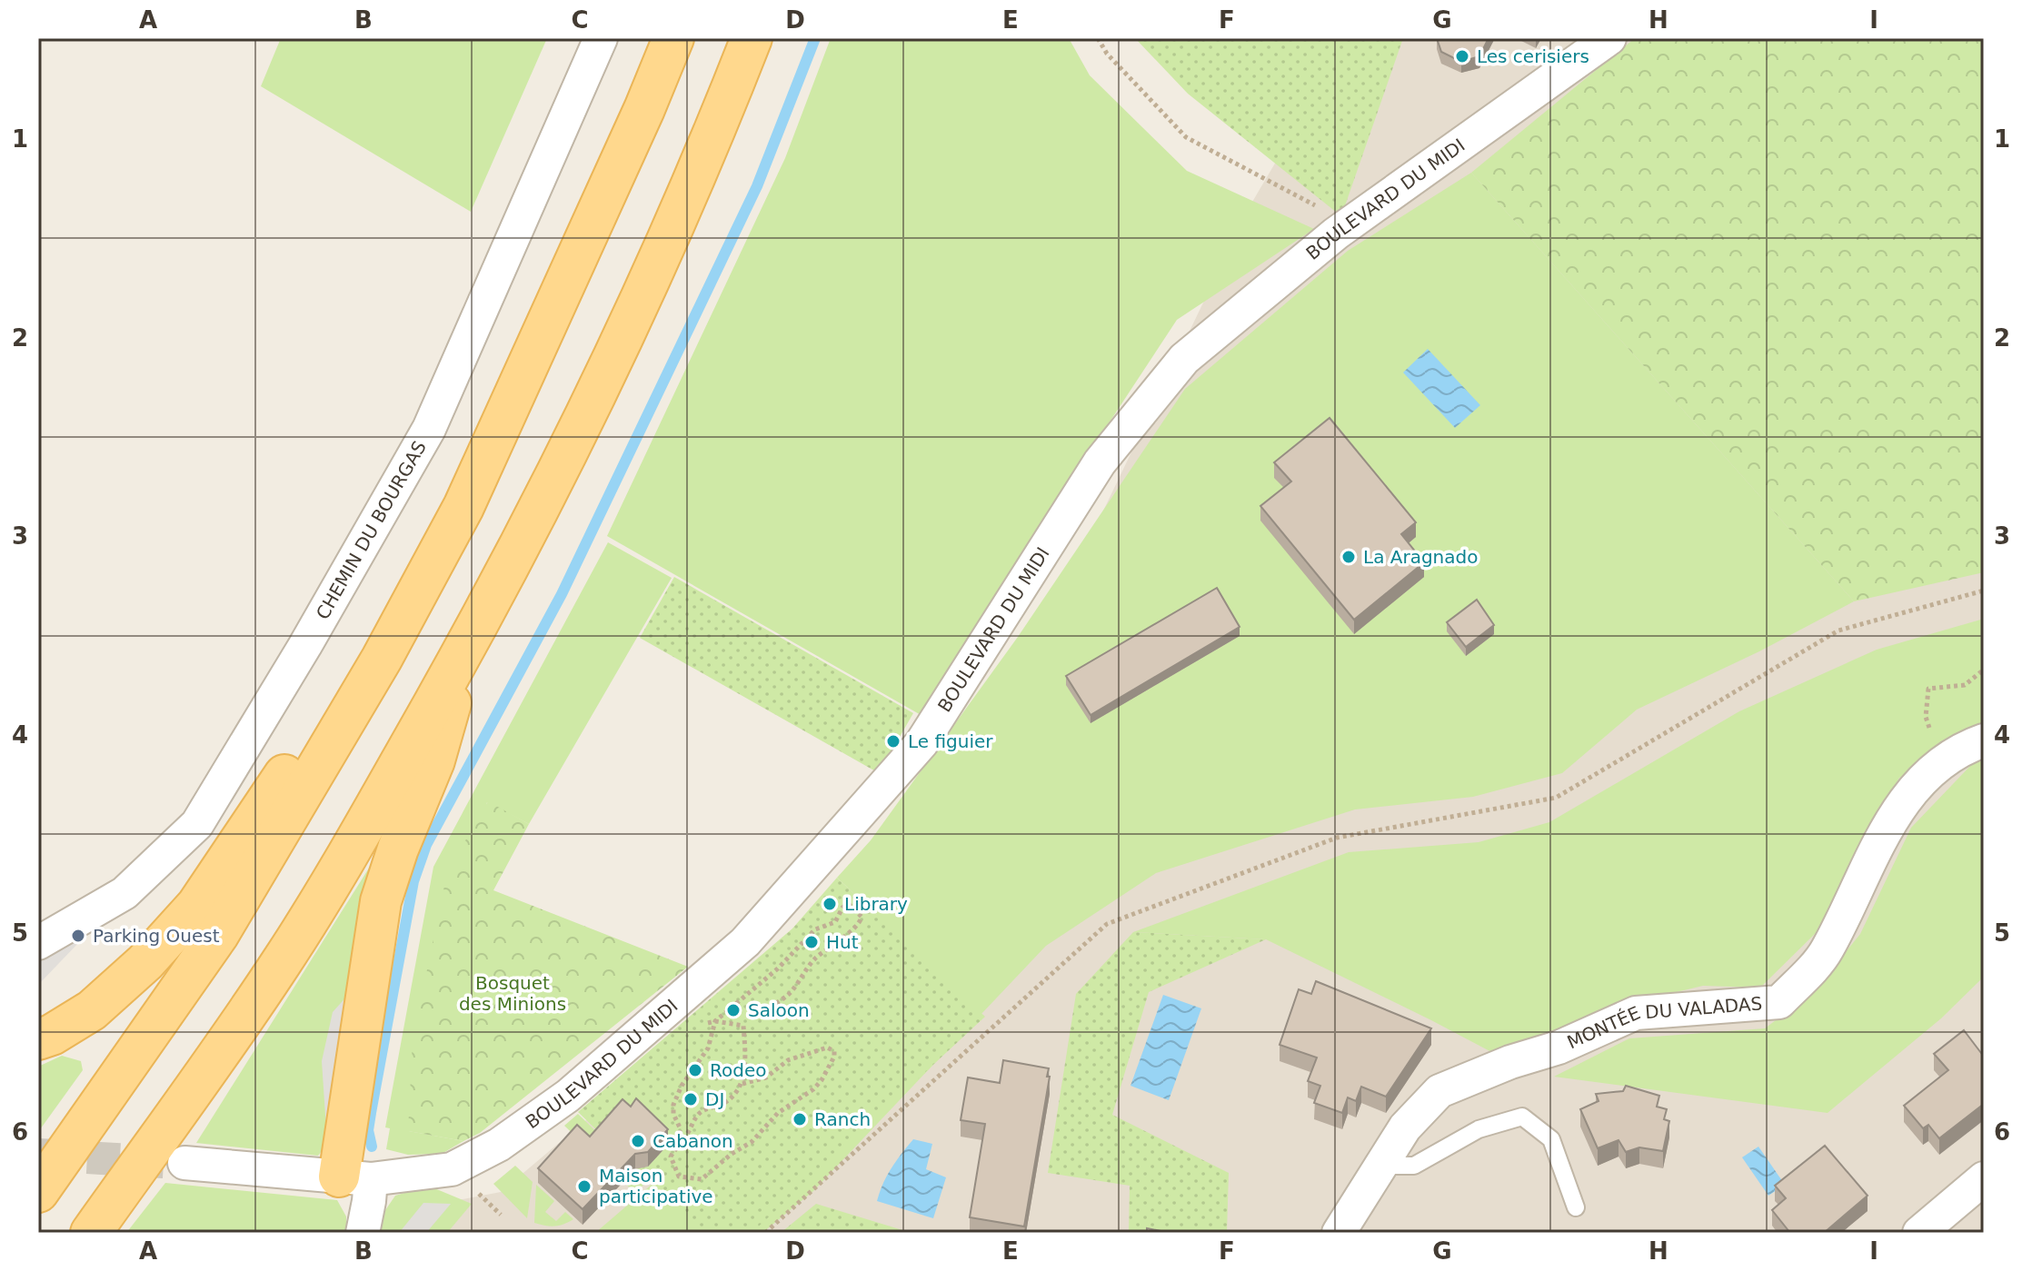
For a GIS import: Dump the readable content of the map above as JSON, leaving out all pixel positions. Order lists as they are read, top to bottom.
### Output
{
  "streets": {
    "street": ["BOULEVARD DU MIDI", "CHEMIN DU BOURGAS", "MONTÉE DU VALADAS"]
  },
  "parks": ["Bosquet des Minions"],
  "places": [
    "Les cerisiers",
    "La Aragnado",
    "Le figuier",
    "Library",
    "Parking Ouest",
    "Hut",
    "Saloon",
    "Rodeo",
    "DJ",
    "Ranch",
    "Cabanon",
    "Maison participative"
  ],
  "grid": {
    "columns": [
      "A",
      "B",
      "C",
      "D",
      "E",
      "F",
      "G",
      "H",
      "I"
    ],
    "rows": [
      "1",
      "2",
      "3",
      "4",
      "5",
      "6"
    ]
  }
}
